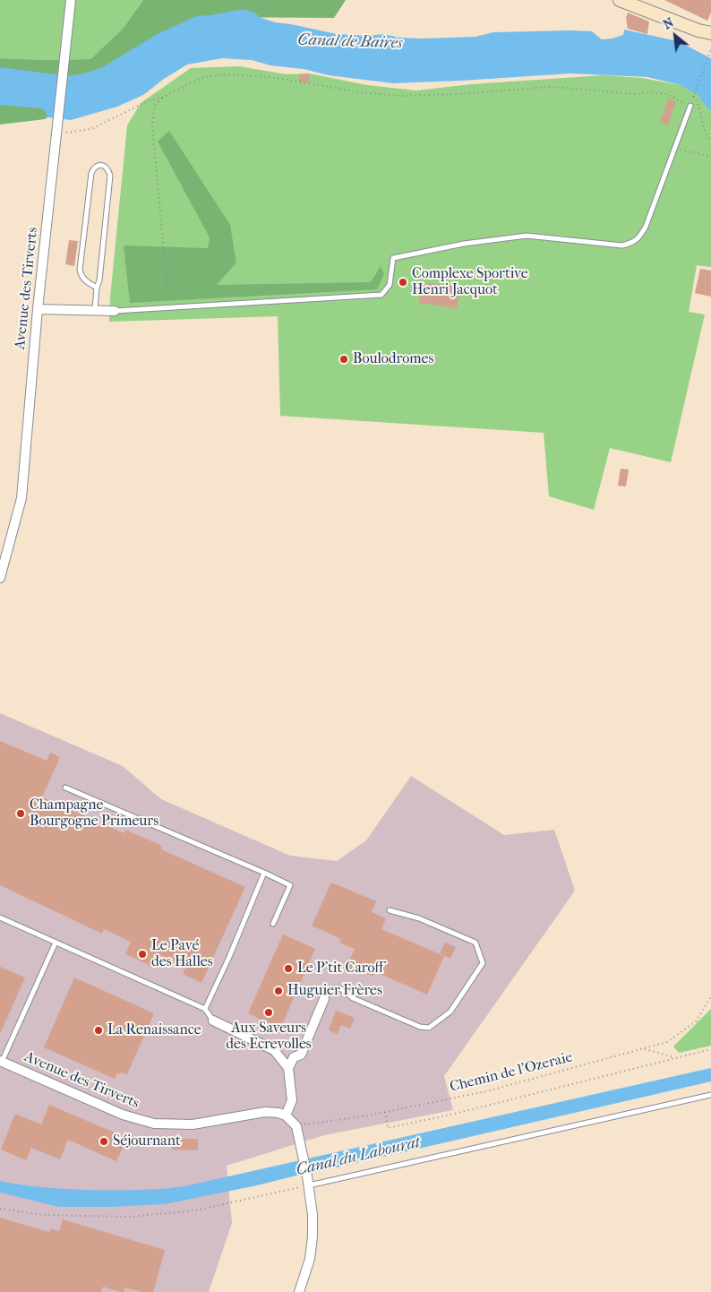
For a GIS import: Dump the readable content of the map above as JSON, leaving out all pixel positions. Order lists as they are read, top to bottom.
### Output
{
  "streets": {
    "street": ["Avenue des Tirverts"],
    "path": ["Chemin de l'Ozeraie"]
  },
  "water": ["Canal de Baires", "Canal du Labourat"],
  "places": [
    "Complexe Sportive Henri Jacquot",
    "Boulodromes",
    "Champagne Bourgogne Primeurs",
    "Le Pavé des Halles",
    "Le P'tit Caroff",
    "Huguier Frères",
    "Aux Saveurs des Ecrevolles",
    "La Renaissance",
    "Séjournant"
  ],
  "north": "top left"
}
